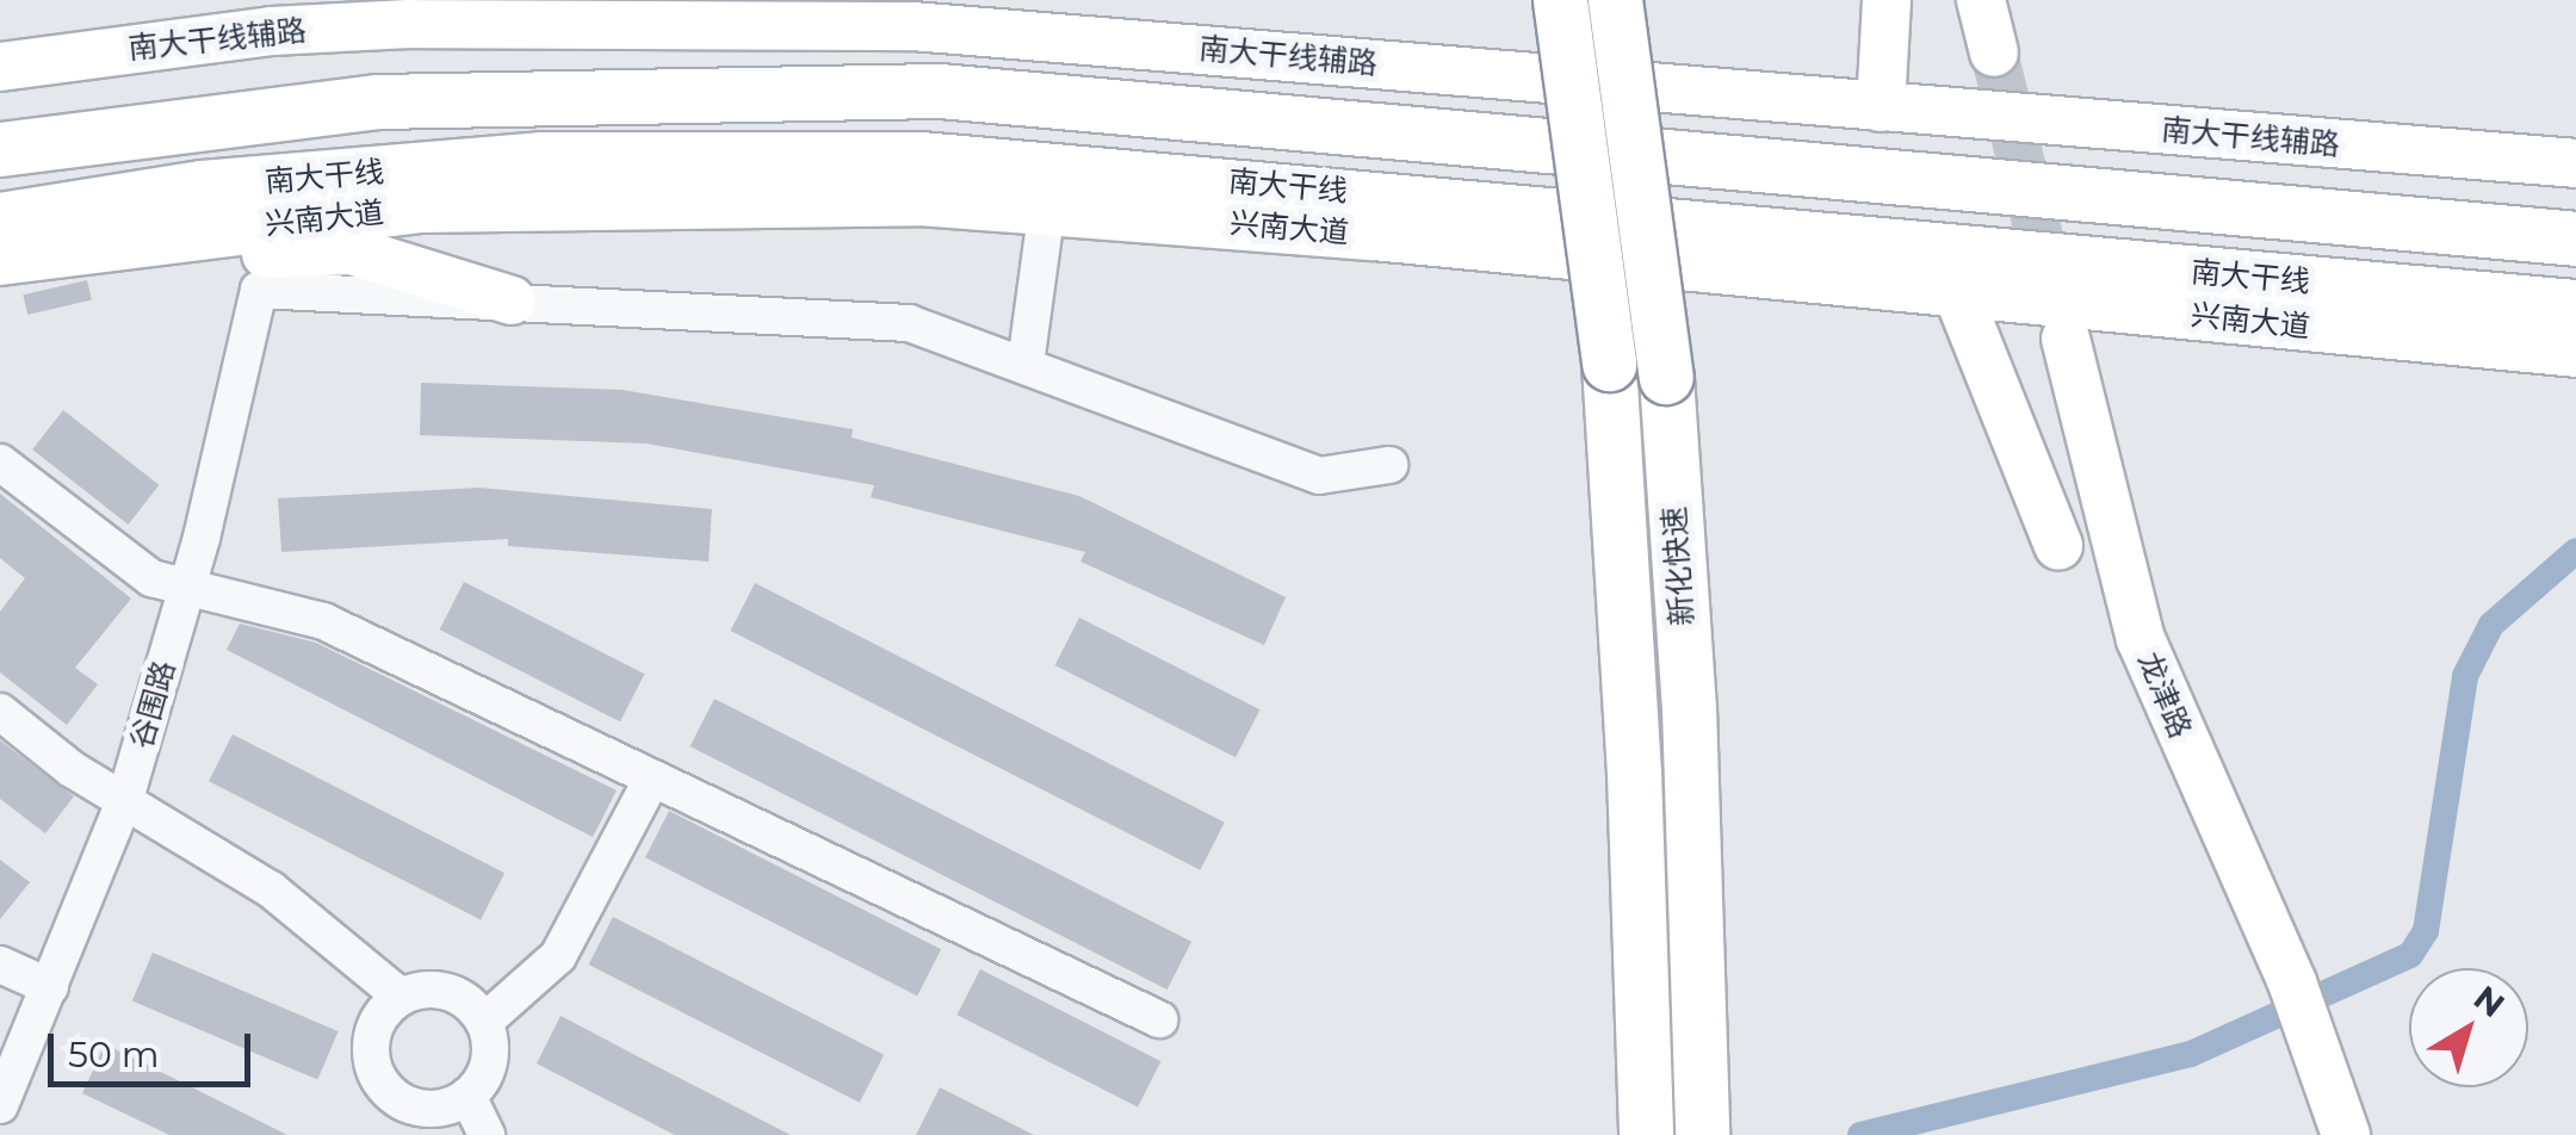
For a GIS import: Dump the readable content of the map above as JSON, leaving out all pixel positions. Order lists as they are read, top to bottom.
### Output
{
  "streets": {
    "highway": ["南大干线", "新化快速"],
    "main road": ["南大干线辅路", "兴南大道", "龙津路"],
    "street": ["谷围路"]
  },
  "scale_bar": "50 m",
  "north": "top right"
}
